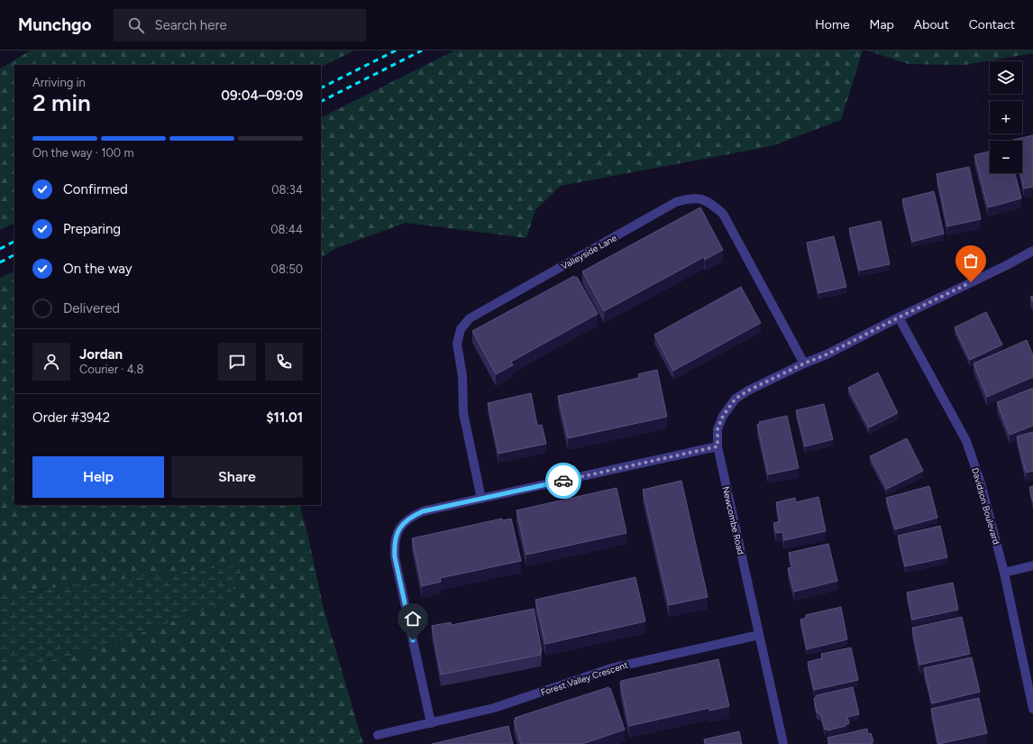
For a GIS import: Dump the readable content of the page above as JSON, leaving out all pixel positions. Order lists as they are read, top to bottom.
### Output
{
  "streets": {
    "street": [
      "Valleyside Lane",
      "Davidson Boulevard",
      "Newcombe Road",
      "Forest Valley Crescent"
    ]
  },
  "crossings": [
    ["Valleyside Lane", "Newcombe Road"],
    ["Davidson Boulevard", "Newcombe Road"],
    ["Newcombe Road", "Forest Valley Crescent"]
  ],
  "page": {
    "header": "Munchgo",
    "search": "Search here",
    "nav": [
      "Home",
      "Map",
      "About",
      "Contact"
    ],
    "map_buttons": ["+", "−"],
    "heading": ["2 min", "Arriving in", "09:04–09:09"],
    "panel": [
      "Jordan",
      "Courier · 4.8",
      "Order #3942",
      "$11.01"
    ],
    "bar": "On the way · 100 m",
    "list": [
      ["Confirmed", "08:34"],
      ["Preparing", "08:44"],
      ["On the way", "08:50"],
      "Delivered"
    ],
    "buttons": ["Help", "Share"]
  }
}
